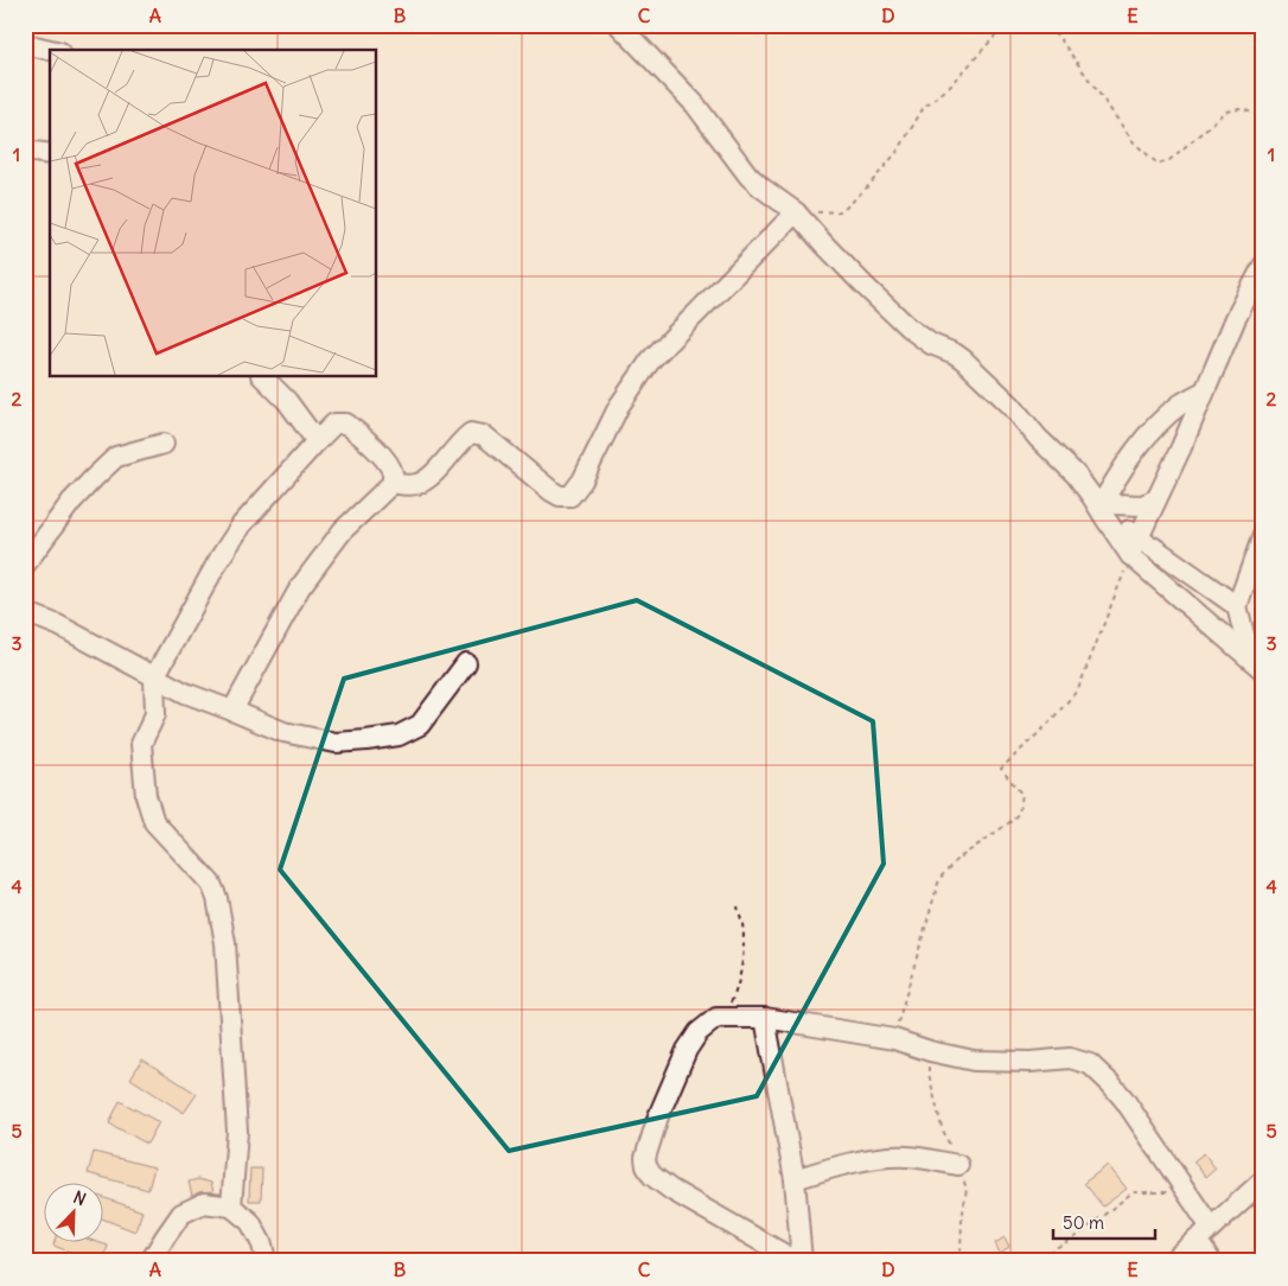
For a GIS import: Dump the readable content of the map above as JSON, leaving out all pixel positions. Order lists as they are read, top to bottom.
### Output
{
  "scale_bar": "50 m",
  "north": "top right",
  "grid": {
    "columns": [
      "A",
      "B",
      "C",
      "D",
      "E"
    ],
    "rows": [
      "1",
      "2",
      "3",
      "4",
      "5"
    ]
  }
}
